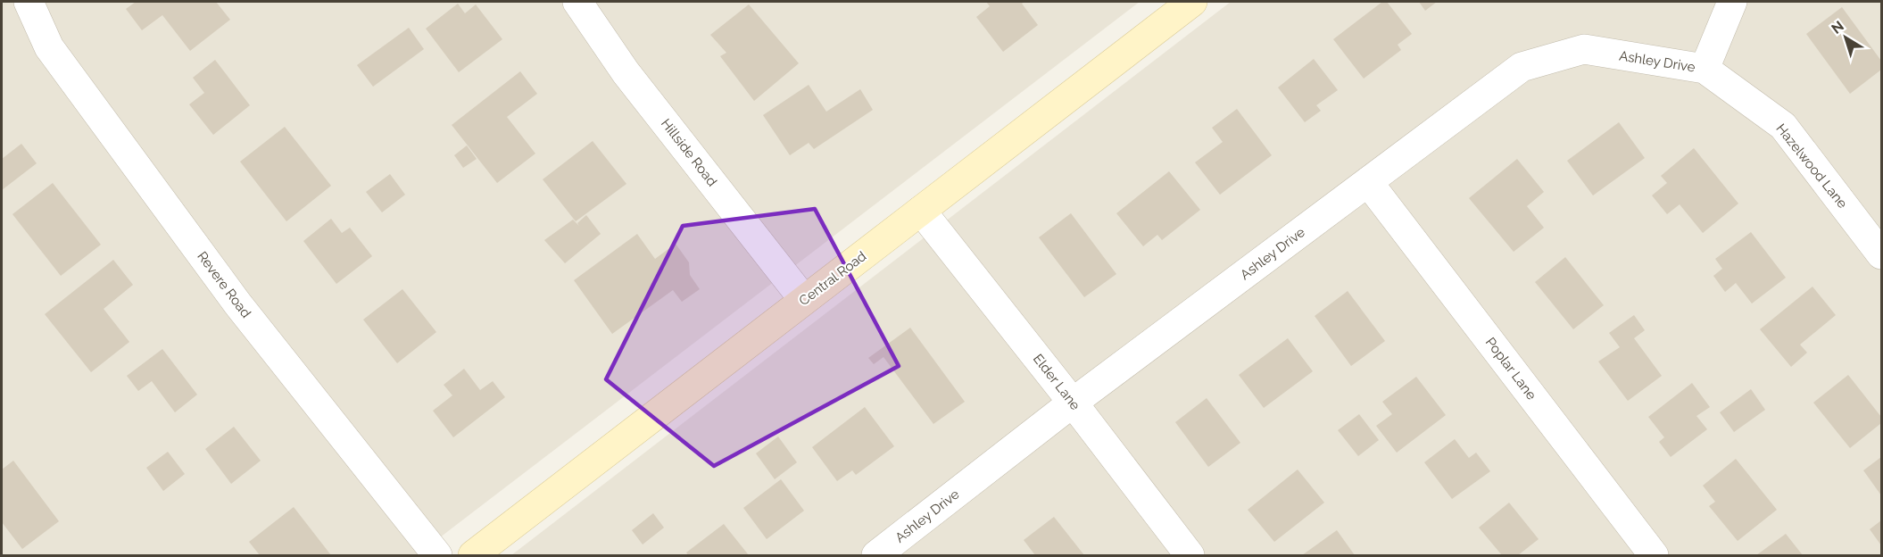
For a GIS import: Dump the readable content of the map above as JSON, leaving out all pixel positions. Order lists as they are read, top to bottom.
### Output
{
  "streets": {
    "main road": ["Central Road"],
    "street": [
      "Ashley Drive",
      "Hillside Road",
      "Hazelwood Lane",
      "Revere Road",
      "Poplar Lane",
      "Elder Lane"
    ]
  },
  "crossings": [
    ["Ashley Drive", "Hazelwood Lane"],
    ["Ashley Drive", "Poplar Lane"],
    ["Ashley Drive", "Elder Lane"],
    ["Hillside Road", "Central Road"],
    ["Central Road", "Elder Lane"]
  ],
  "north": "top left"
}
